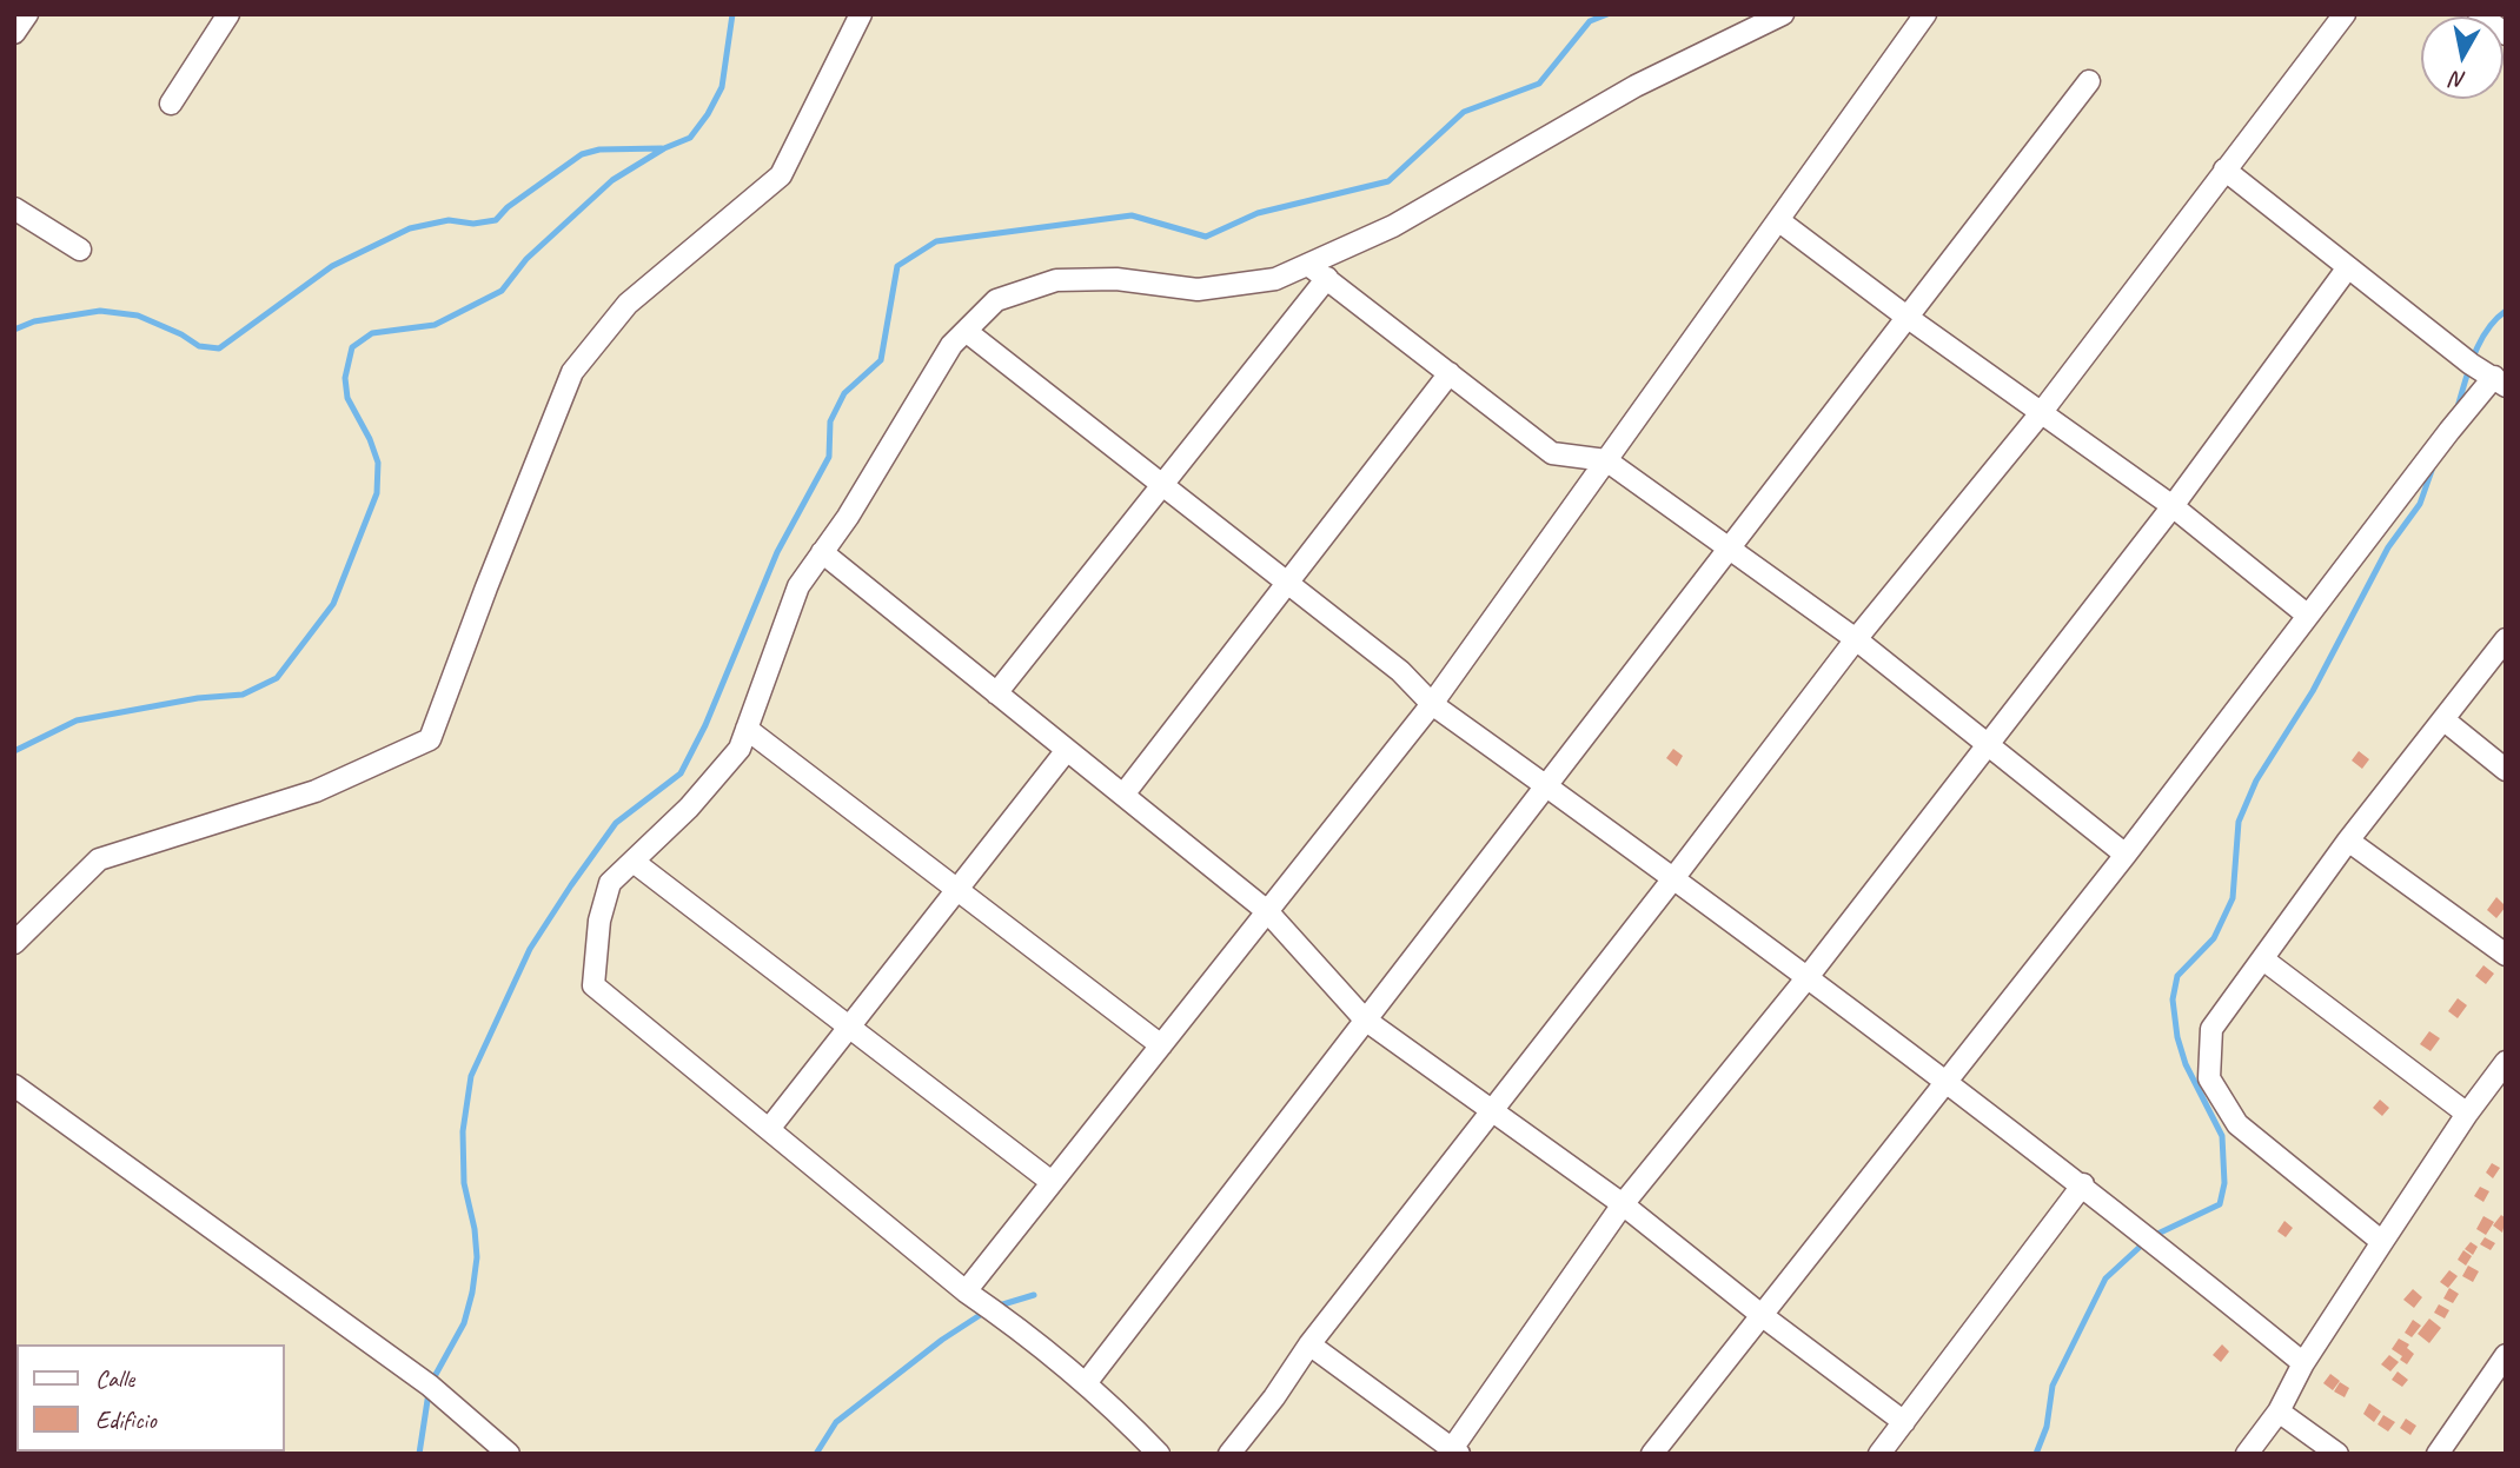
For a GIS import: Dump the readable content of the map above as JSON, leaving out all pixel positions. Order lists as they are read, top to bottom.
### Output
{
  "legend": ["Calle", "Edificio"],
  "north": "bottom"
}
